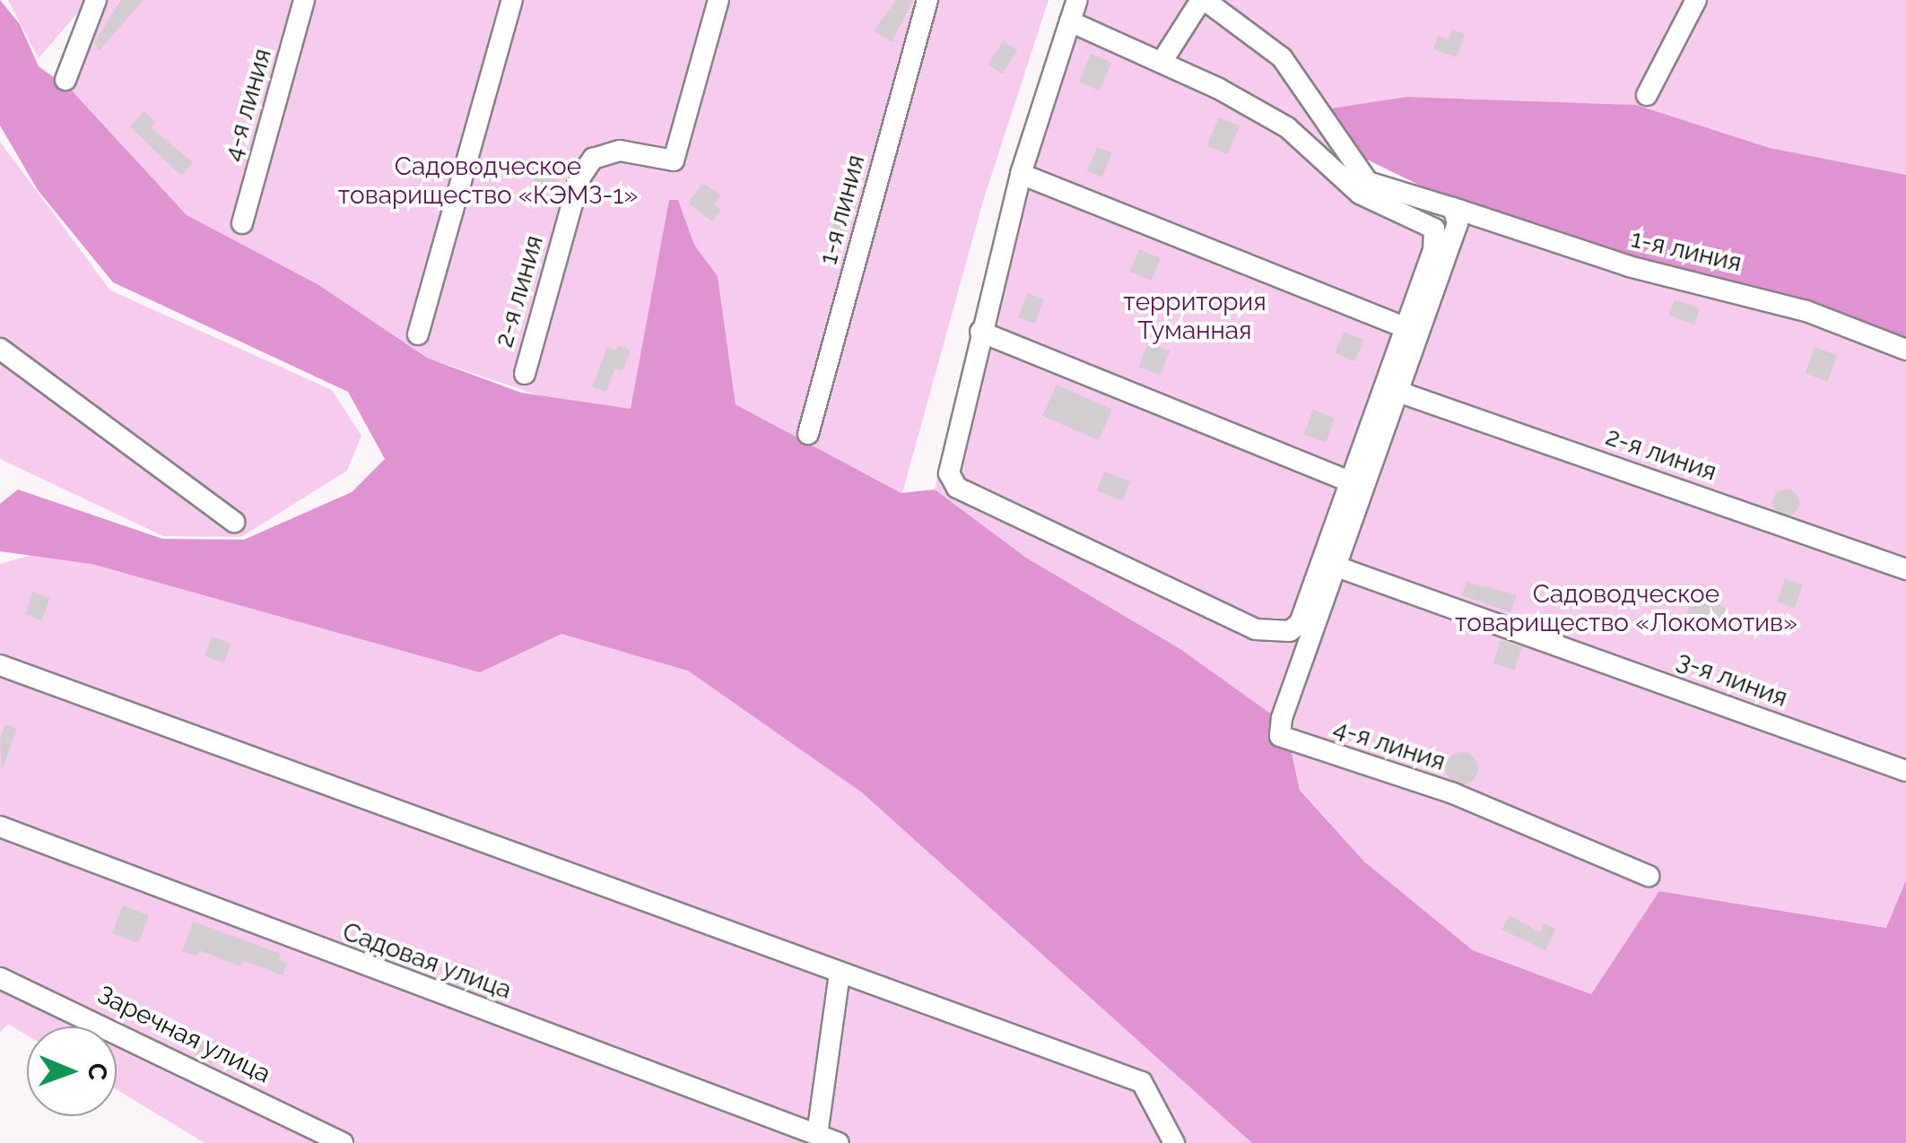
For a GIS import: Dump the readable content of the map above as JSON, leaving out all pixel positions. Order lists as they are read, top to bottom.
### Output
{
  "streets": {
    "street": [
      "4-я линия",
      "1-я линия",
      "2-я линия",
      "3-я линия",
      "Садовая улица",
      "Заречная улица"
    ]
  },
  "crossings": [
    ["4-я линия", "3-я линия"]
  ],
  "parks": ["Садоводческое товарищество «КЭМЗ-1»", "территория Туманная", "Садоводческое товарищество «Локомотив»"],
  "north": "right"
}
